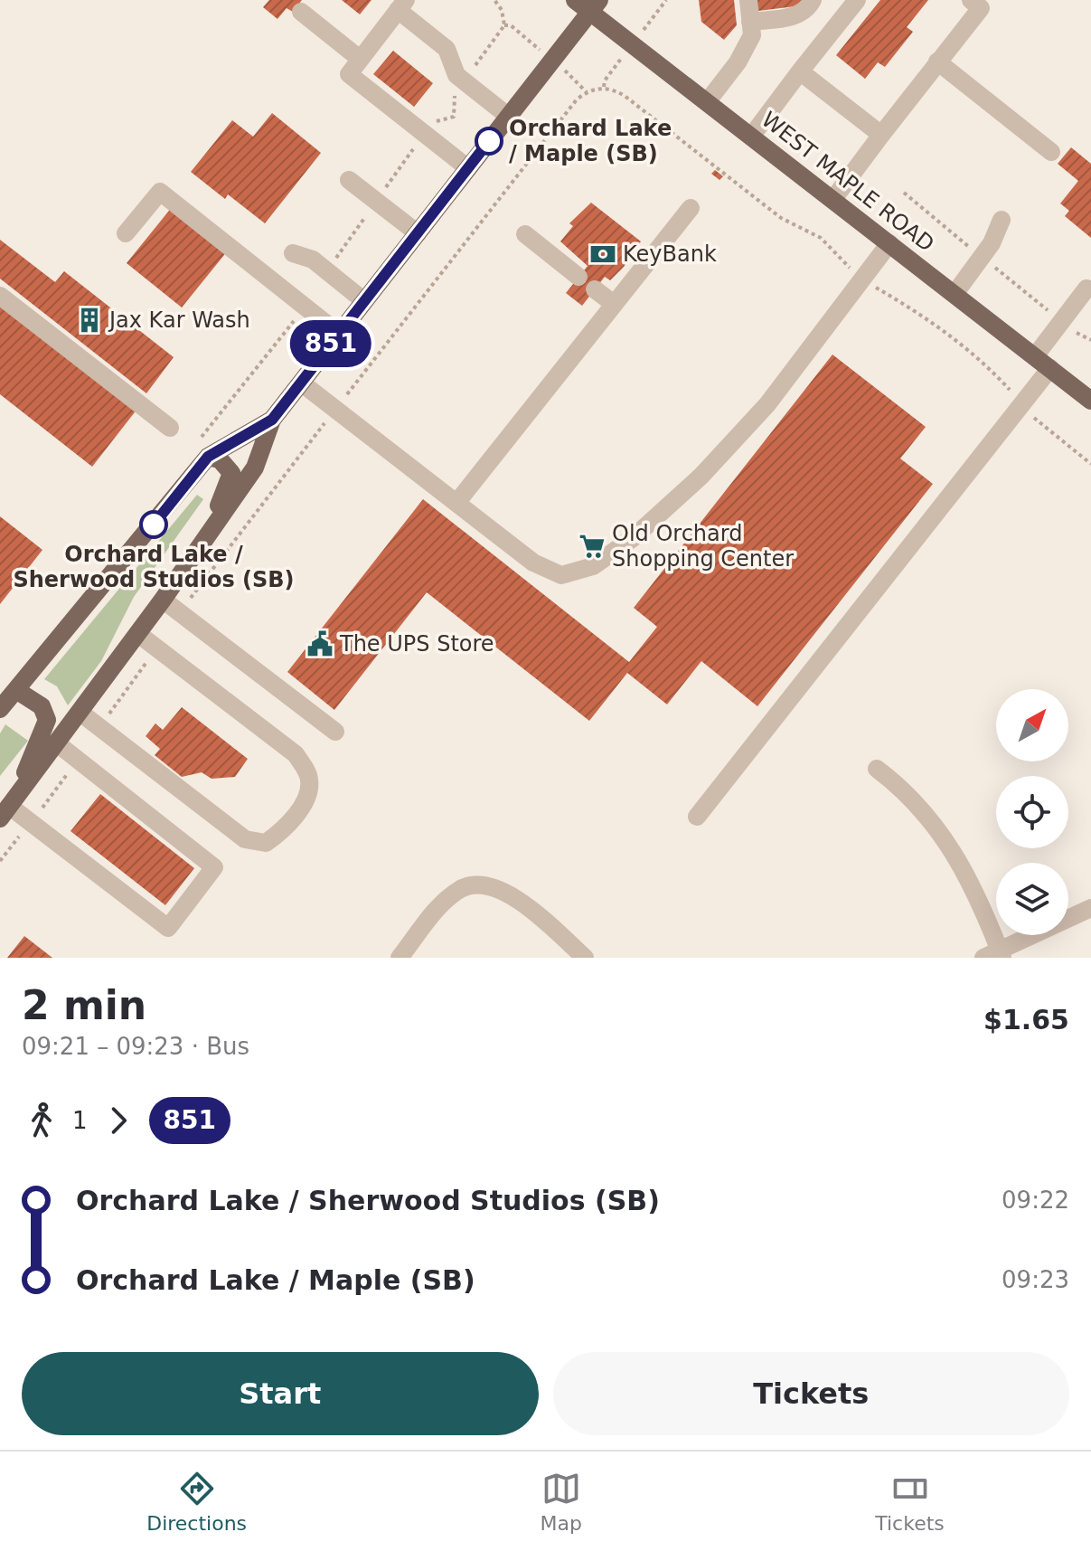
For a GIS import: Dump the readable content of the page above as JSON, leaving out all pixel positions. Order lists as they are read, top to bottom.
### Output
{
  "streets": {
    "main road": ["WEST MAPLE ROAD"]
  },
  "places": {
    "other": ["Orchard Lake / Maple (SB)", "Orchard Lake / Sherwood Studios (SB)"],
    "bank": ["KeyBank"],
    "building": ["Jax Kar Wash"],
    "supermarket": ["Old Orchard Shopping Center"],
    "public building": ["The UPS Store"]
  },
  "lines": ["bus line 851"],
  "north": "top right",
  "page": {
    "on_map": "851",
    "heading": ["2 min", "09:21 – 09:23 · Bus", "$1.65"],
    "legs": ["1", "851"],
    "list": [
      {
        "name": "Orchard Lake / Sherwood Studios (SB)",
        "value": "09:22"
      },
      {
        "name": "Orchard Lake / Maple (SB)",
        "value": "09:23"
      }
    ],
    "buttons": ["Start", "Tickets"],
    "tabs": ["Directions", "Map", "Tickets"]
  }
}
